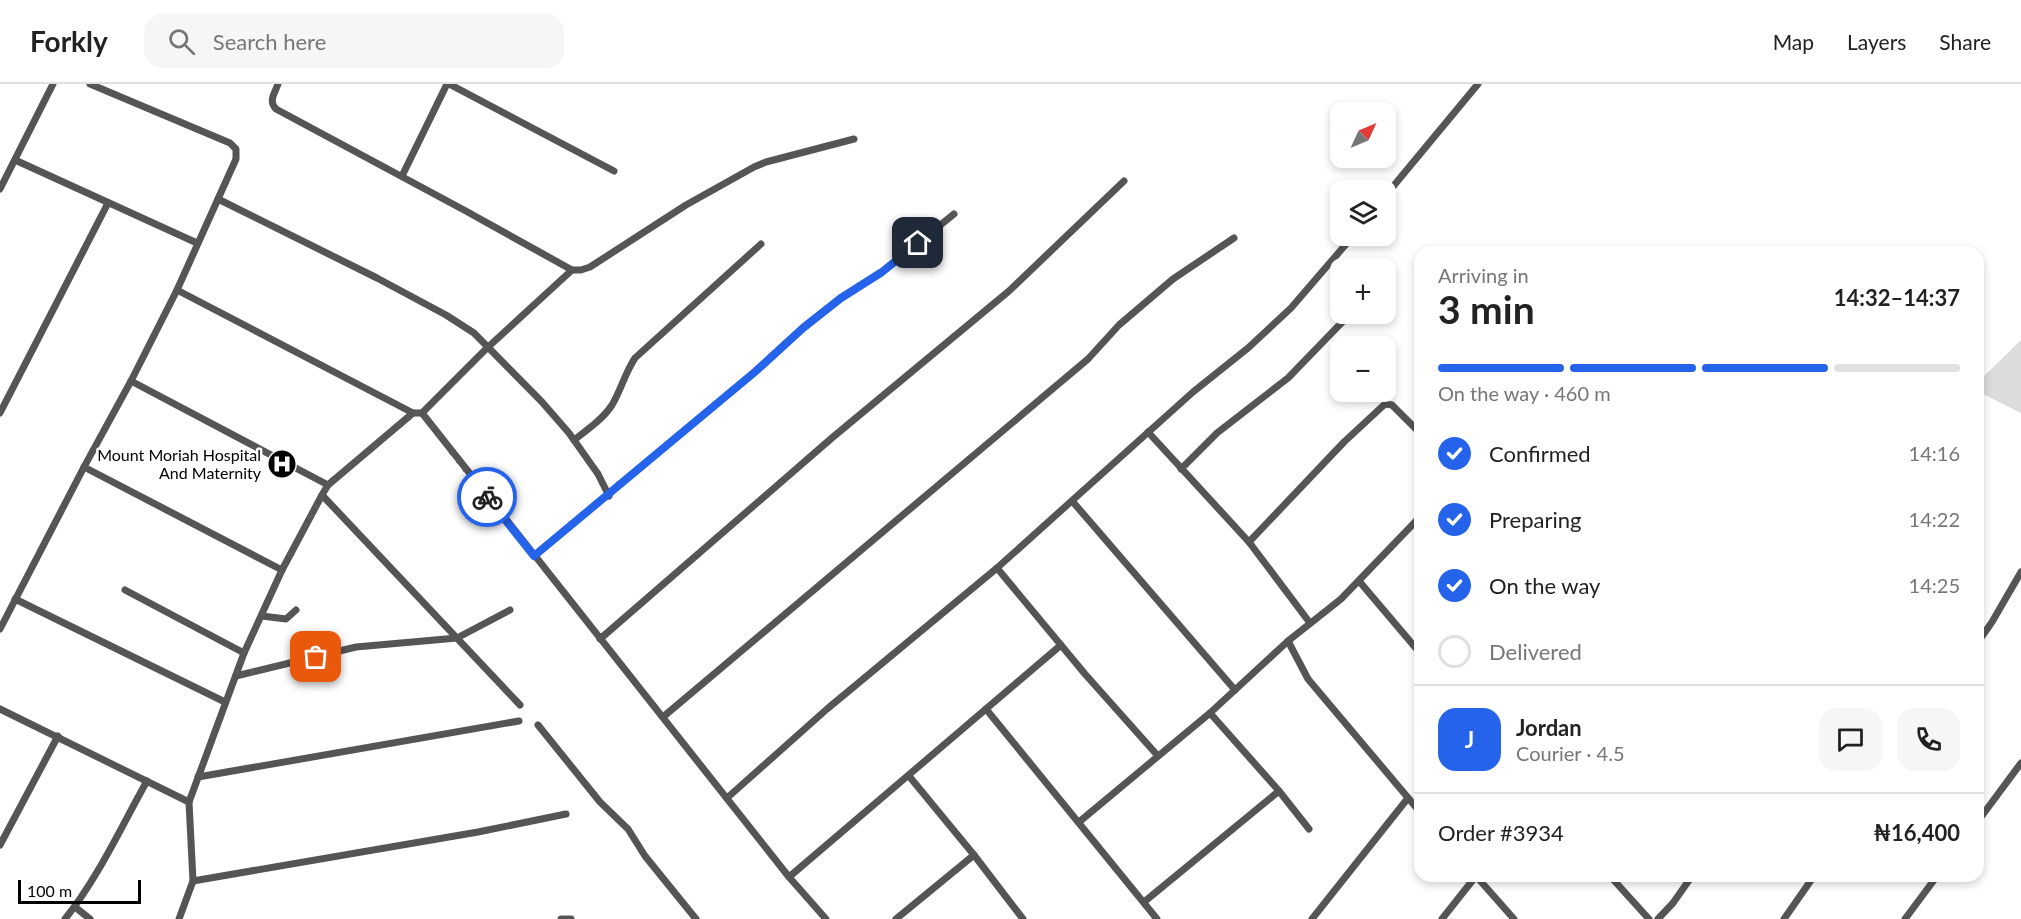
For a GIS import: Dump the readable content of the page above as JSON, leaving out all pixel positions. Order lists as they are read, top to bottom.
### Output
{
  "places": {
    "hospital": ["Mount Moriah Hospital And Maternity"]
  },
  "scale_bar": "100 m",
  "north": "top right",
  "page": {
    "header": "Forkly",
    "search": "Search here",
    "nav": ["Map", "Layers", "Share"],
    "map_buttons": ["+", "−"],
    "heading": ["3 min", "Arriving in", "14:32–14:37"],
    "panel": [
      "Jordan",
      "Courier · 4.5",
      "Order #3934",
      "₦16,400"
    ],
    "bar": "On the way · 460 m",
    "list": [
      ["Confirmed", "14:16"],
      ["Preparing", "14:22"],
      ["On the way", "14:25"],
      "Delivered"
    ],
    "round": "J",
    "scale": "100 m"
  }
}
